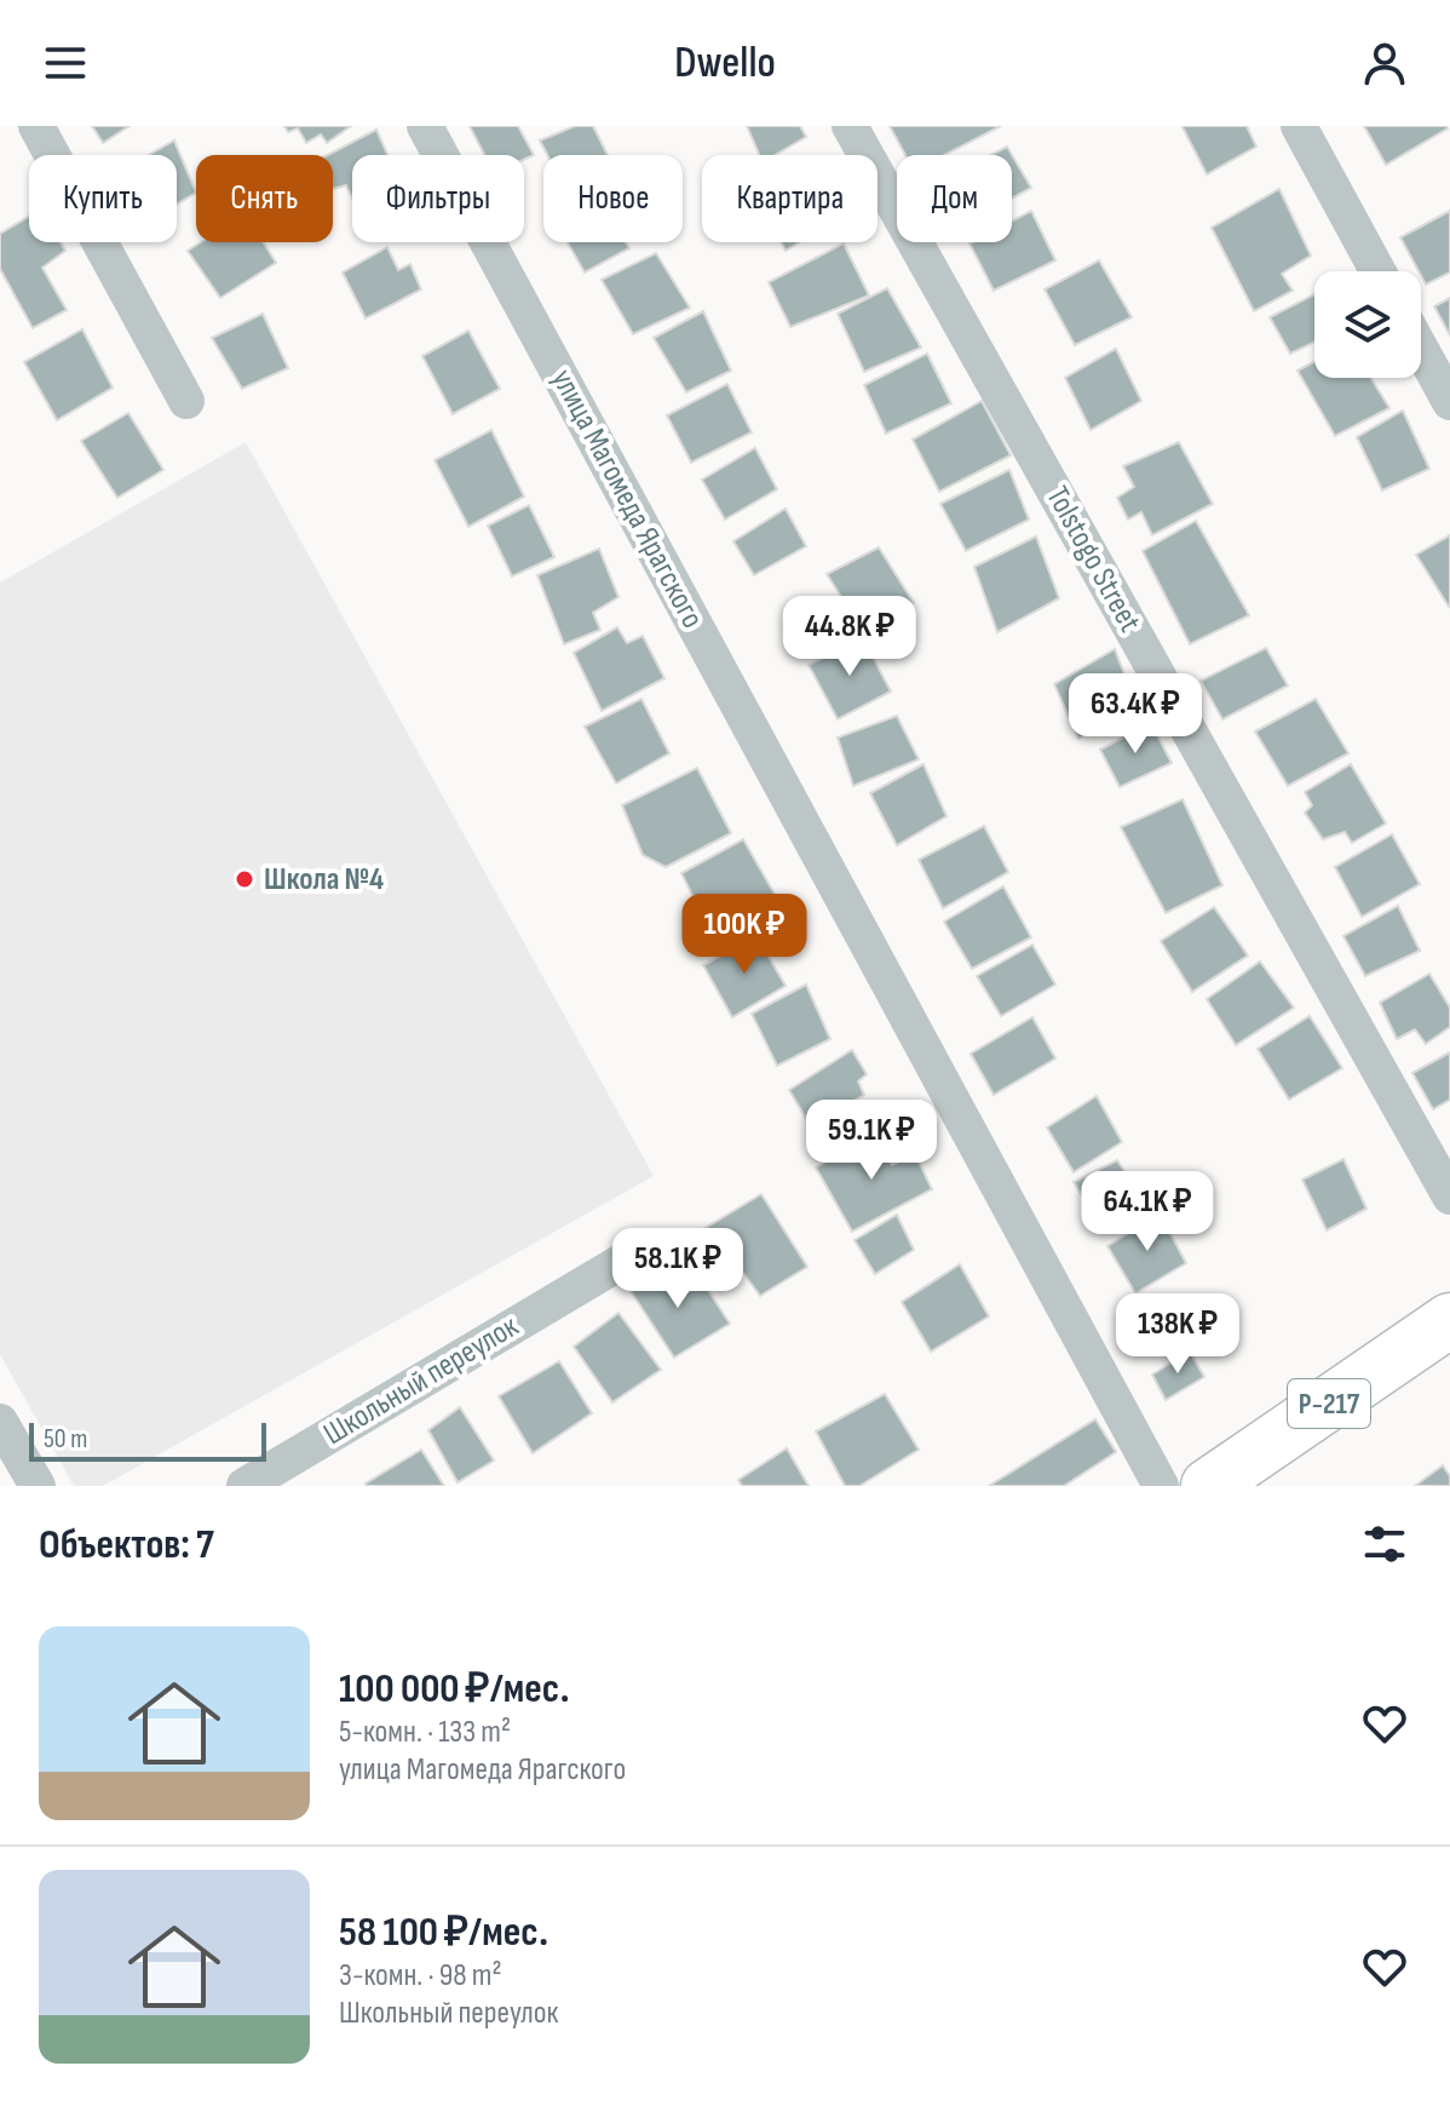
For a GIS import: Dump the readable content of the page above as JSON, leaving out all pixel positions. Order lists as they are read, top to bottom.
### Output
{
  "streets": {
    "highway": ["Р-217"],
    "street": ["улица Магомеда Ярагского", "Tolstogo Street", "Школьный переулок"]
  },
  "places": ["Школа №4"],
  "scale_bar": "50 m",
  "page": {
    "header": "Dwello",
    "chip": [
      "Купить",
      "Снять",
      "Фильтры",
      "Новое",
      "Квартира",
      "Дом"
    ],
    "price": [
      "44.8K ₽",
      "63.4K ₽",
      "100K ₽",
      "59.1K ₽",
      "64.1K ₽",
      "58.1K ₽",
      "138K ₽"
    ],
    "scale": "50 m",
    "heading": "Объектов: 7",
    "list": [
      {
        "name": "100 000 ₽/мес.",
        "note": "5-комн. · 133 m² · улица Магомеда Ярагского"
      },
      {
        "name": "58 100 ₽/мес.",
        "note": "3-комн. · 98 m² · Школьный переулок"
      }
    ]
  }
}
